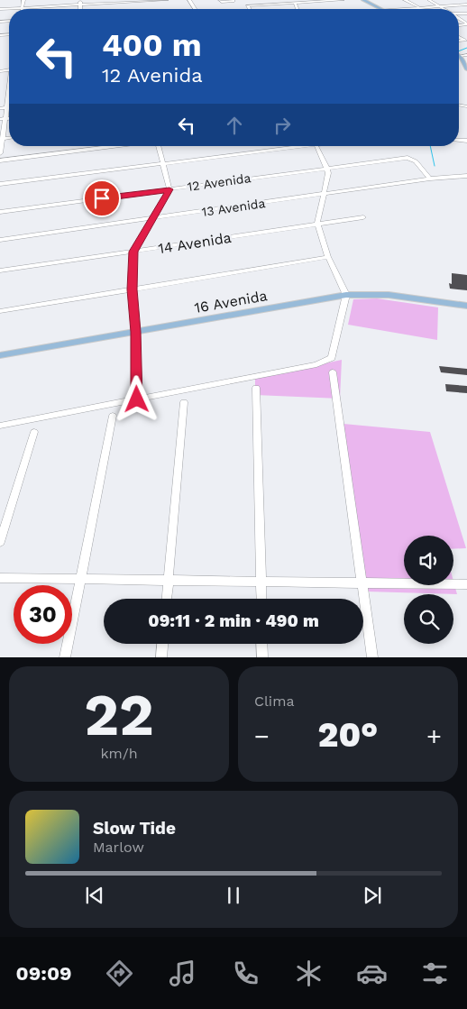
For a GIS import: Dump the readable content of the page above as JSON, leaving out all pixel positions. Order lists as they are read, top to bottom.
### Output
{
  "streets": {
    "main road": ["16 Avenida"],
    "street": ["12 Avenida", "13 Avenida", "14 Avenida"]
  },
  "crossings": [
    ["12 Avenida", "13 Avenida"]
  ],
  "page": {
    "turn": ["400 m", "12 Avenida"],
    "limit": "30",
    "trip": "09:11 · 2 min · 490 m",
    "tile": [
      ["22", "km/h"],
      "Clima"
    ],
    "heat": ["−", "20°", "+"],
    "song": ["Slow Tide", "Marlow"],
    "tabs": "09:09"
  }
}
